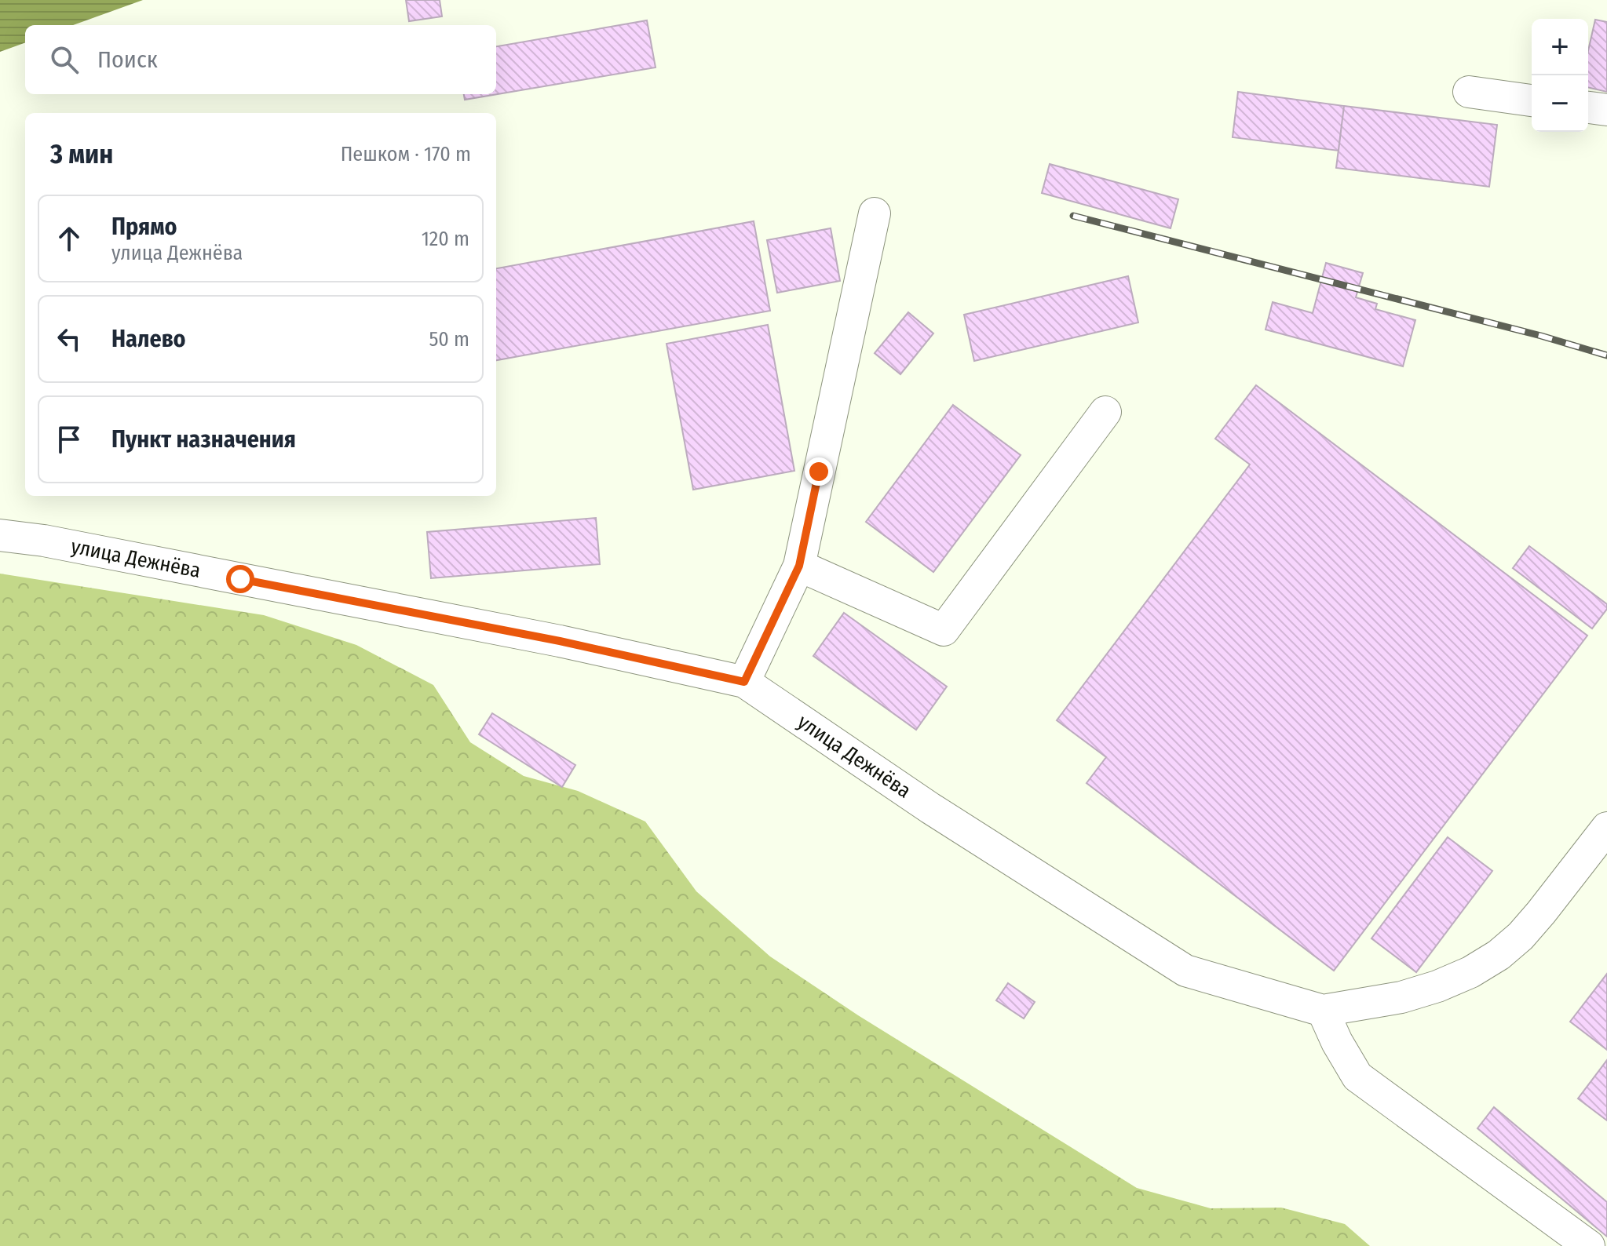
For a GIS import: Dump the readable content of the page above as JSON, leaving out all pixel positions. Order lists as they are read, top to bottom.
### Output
{
  "streets": {
    "street": ["улица Дежнёва"]
  },
  "page": {
    "map_buttons": ["+", "−"],
    "search": "Поиск",
    "heading": ["3 мин", "Пешком · 170 m"],
    "list": [
      ["Прямо", "улица Дежнёва", "120 m"],
      ["Налево", "50 m"],
      "Пункт назначения"
    ]
  }
}
